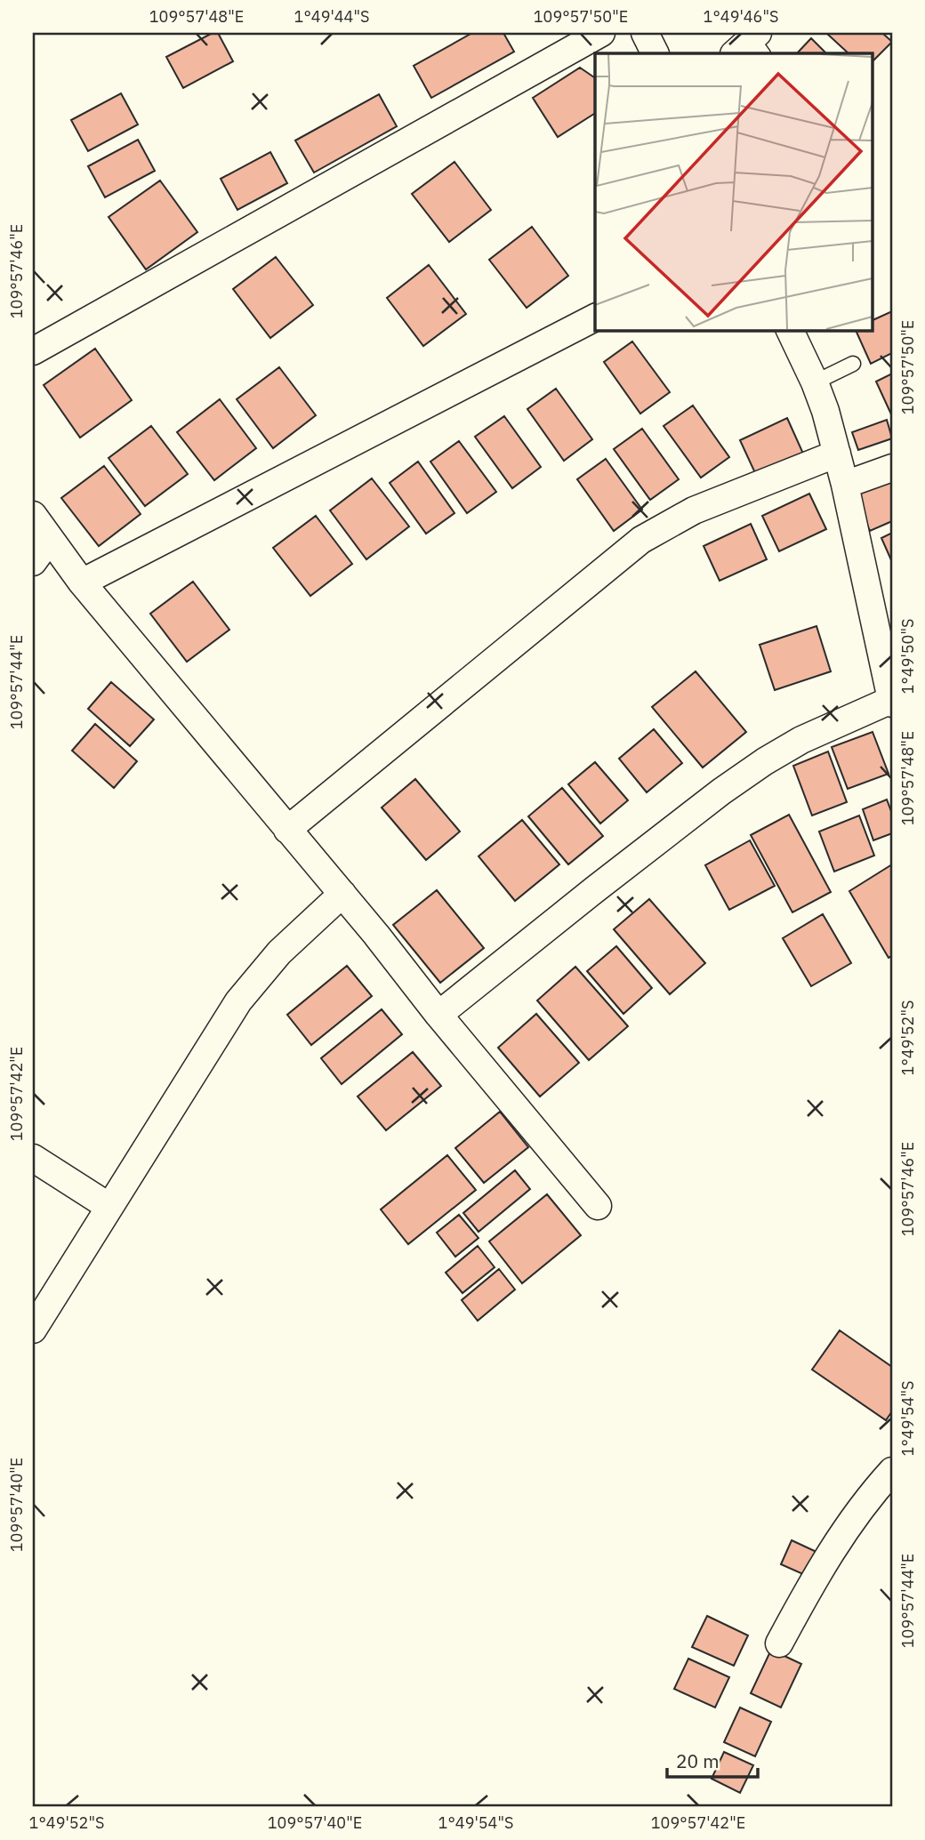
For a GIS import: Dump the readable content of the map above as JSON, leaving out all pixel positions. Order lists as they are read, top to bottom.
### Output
{
  "scale_bar": "20 m",
  "coordinates": [
    "109°57'48\"E",
    "1°49'44\"S",
    "109°57'50\"E",
    "1°49'46\"S",
    "109°57'46\"E",
    "1°49'50\"S",
    "109°57'44\"E",
    "1°49'52\"S",
    "109°57'42\"E",
    "1°49'54\"S",
    "109°57'40\"E"
  ]
}
